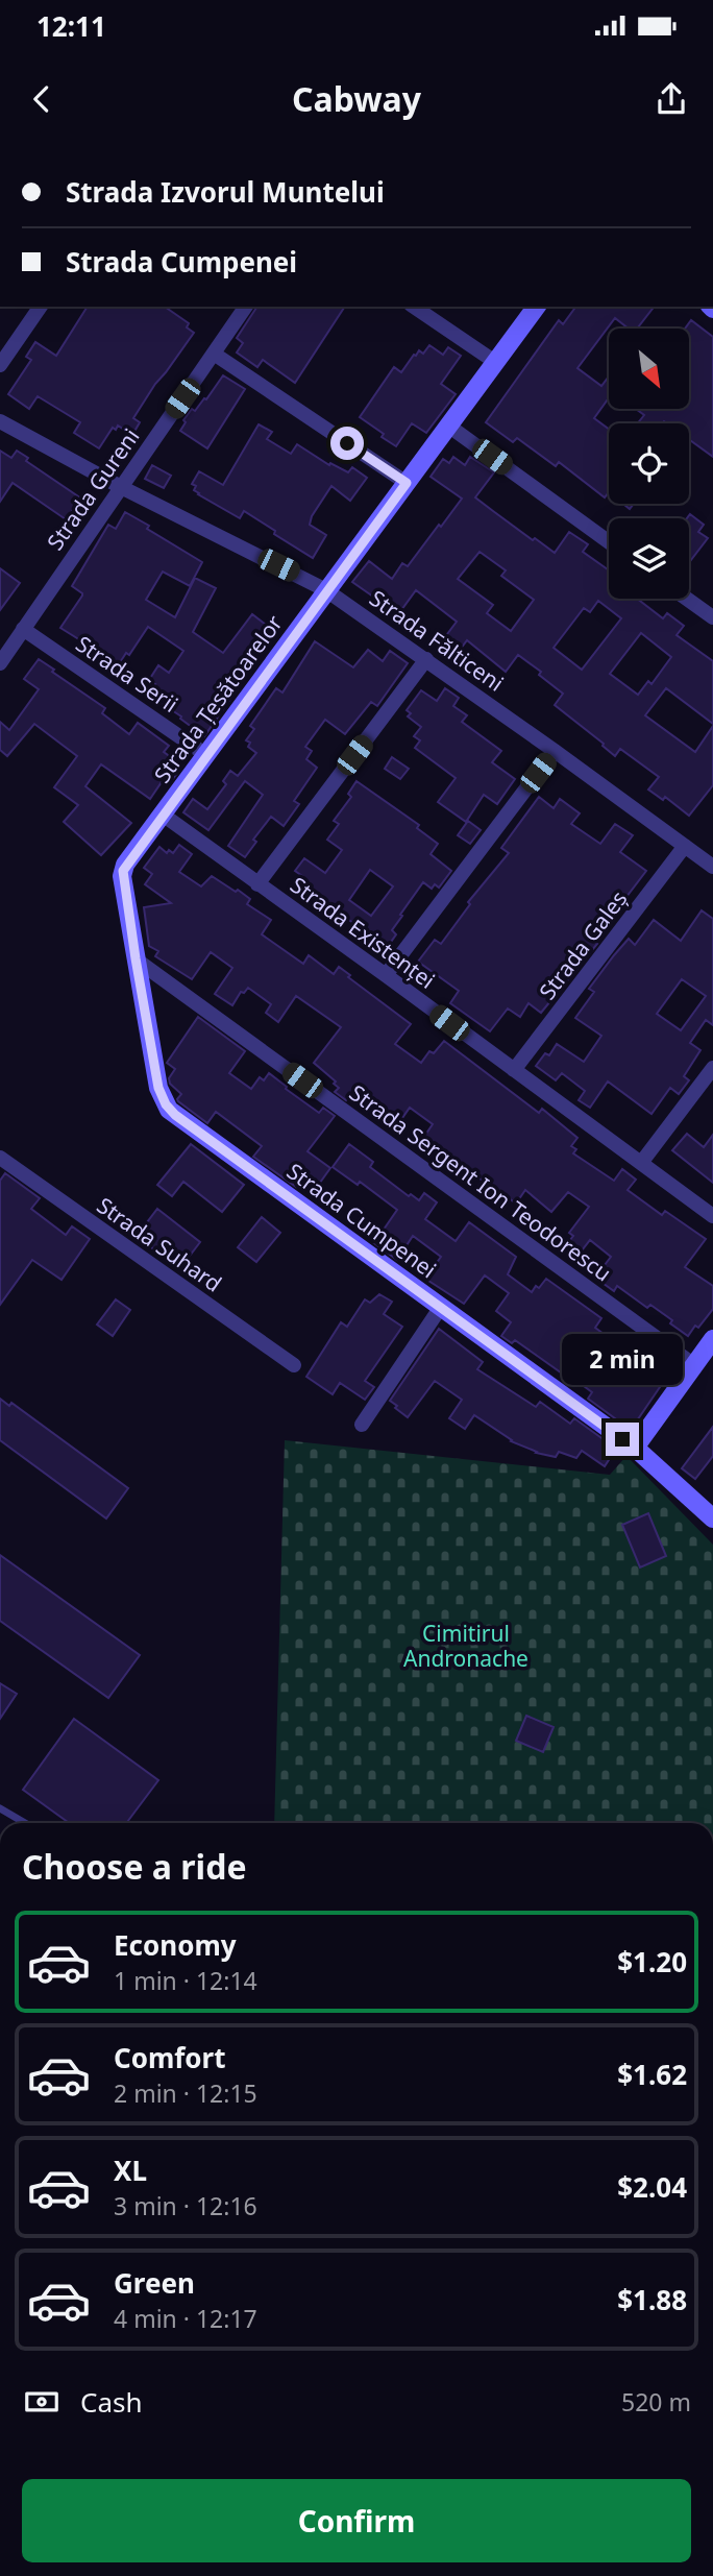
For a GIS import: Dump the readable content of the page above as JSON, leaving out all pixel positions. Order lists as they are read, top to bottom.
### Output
{
  "streets": {
    "street": [
      "Strada Gureni",
      "Strada Fălticeni",
      "Strada Serii",
      "Strada Țesătoarelor",
      "Strada Existenței",
      "Strada Galeș",
      "Strada Sergent Ion Teodorescu",
      "Strada Cumpenei",
      "Strada Suhard"
    ]
  },
  "crossings": [
    ["Strada Gureni", "Strada Fălticeni"],
    ["Strada Gureni", "Strada Serii"],
    ["Strada Fălticeni", "Strada Țesătoarelor"],
    ["Strada Fălticeni", "Strada Galeș"],
    ["Strada Serii", "Strada Țesătoarelor"],
    ["Strada Țesătoarelor", "Strada Existenței"],
    ["Strada Țesătoarelor", "Strada Cumpenei"],
    ["Strada Existenței", "Strada Galeș"],
    ["Strada Sergent Ion Teodorescu", "Strada Cumpenei"]
  ],
  "parks": ["Cimitirul Andronache"],
  "north": "bottom right",
  "page": {
    "status": "12:11",
    "header": "Cabway",
    "banner": ["Strada Izvorul Muntelui", "Strada Cumpenei"],
    "bubble": "2 min",
    "heading": "Choose a ride",
    "list": [
      {
        "name": "Economy",
        "note": "1 min · 12:14",
        "value": "$1.20"
      },
      {
        "name": "Comfort",
        "note": "2 min · 12:15",
        "value": "$1.62"
      },
      {
        "name": "XL",
        "note": "3 min · 12:16",
        "value": "$2.04"
      },
      {
        "name": "Green",
        "note": "4 min · 12:17",
        "value": "$1.88"
      }
    ],
    "pay": ["Cash", "520 m"],
    "buttons": "Confirm"
  }
}
